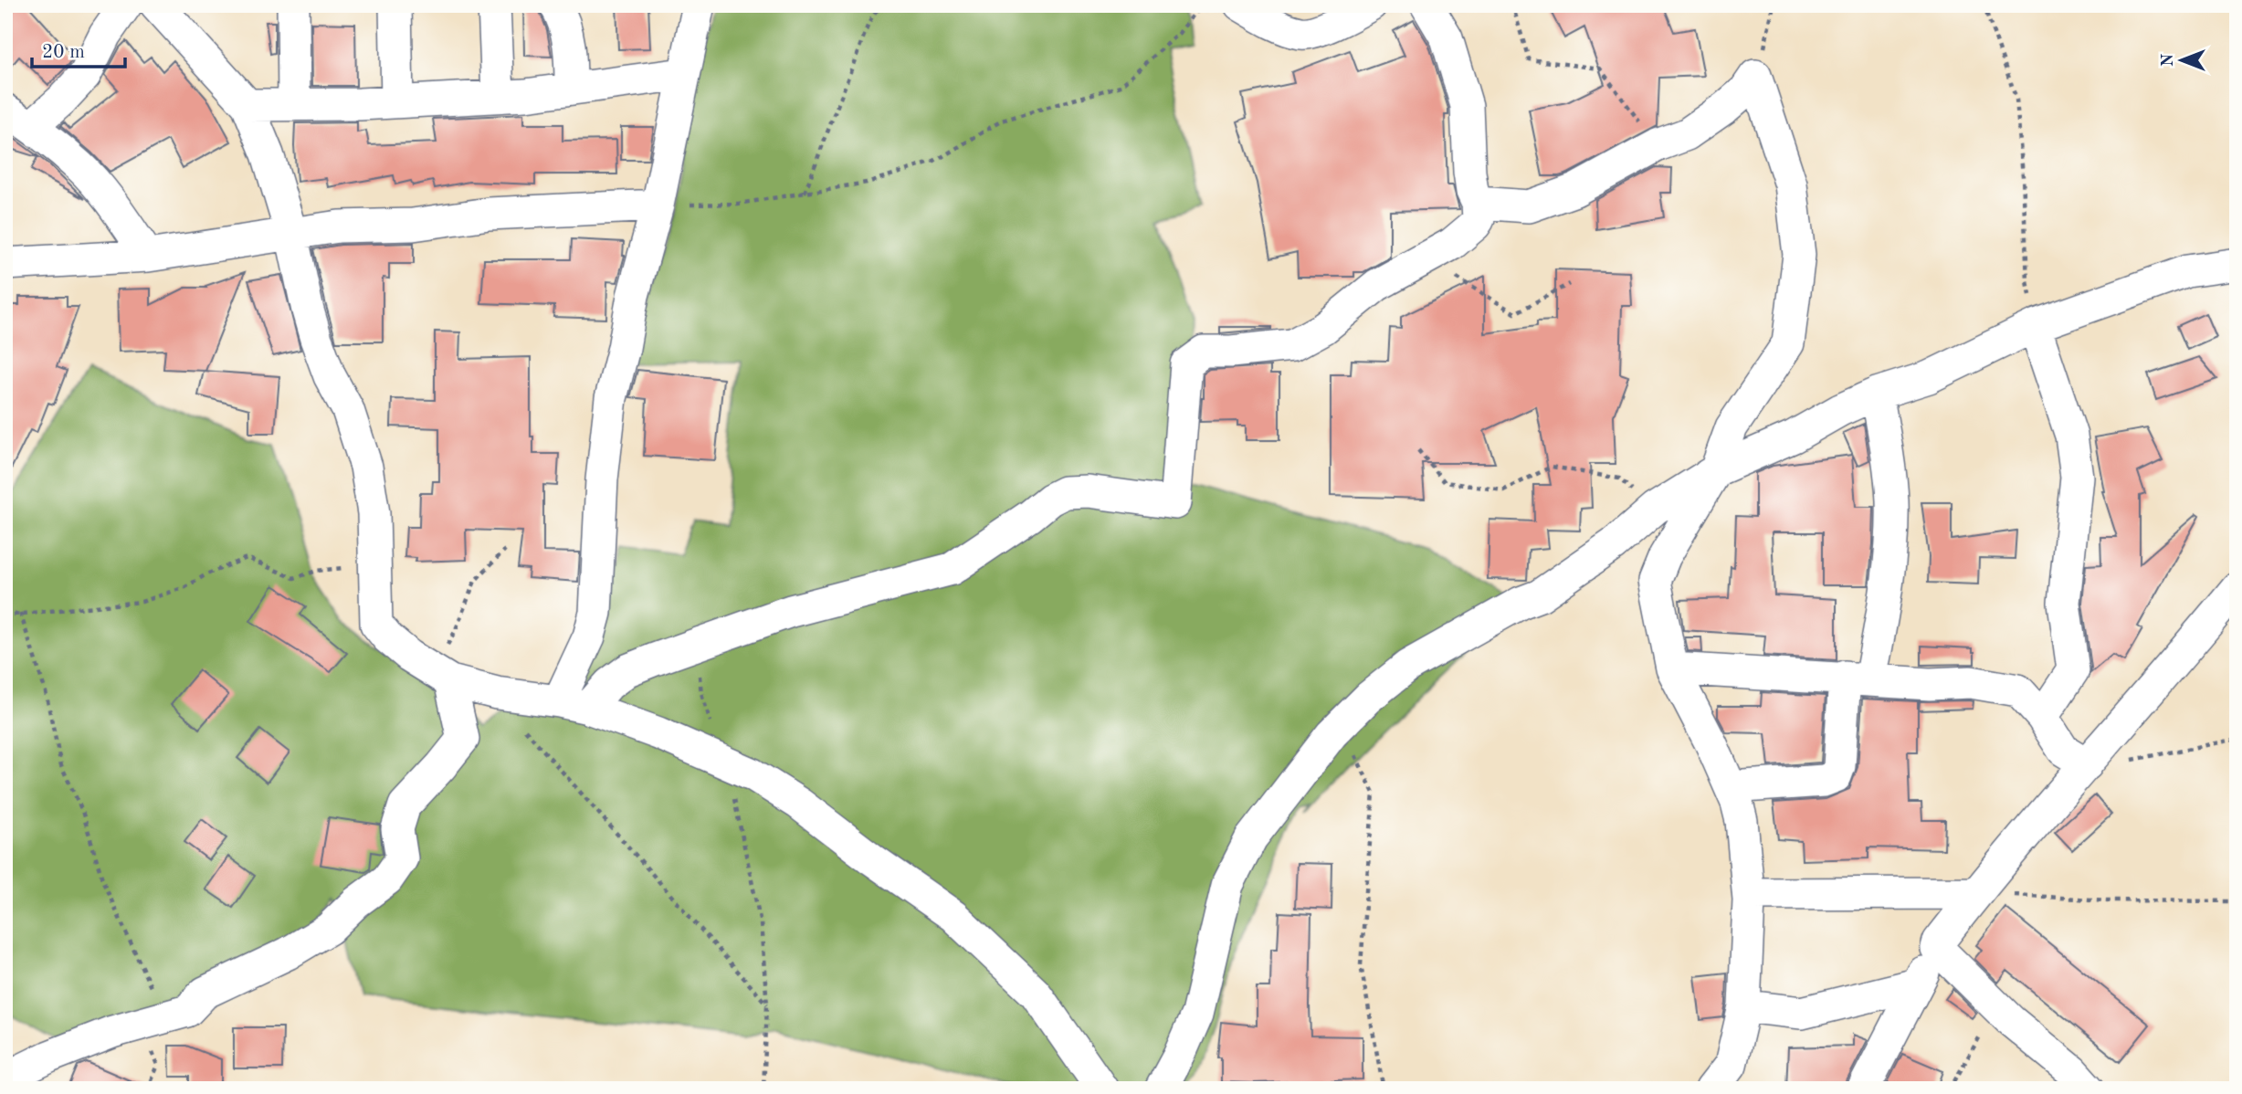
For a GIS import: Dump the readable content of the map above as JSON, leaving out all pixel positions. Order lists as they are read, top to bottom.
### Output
{
  "scale_bar": "20 m",
  "north": "left"
}
